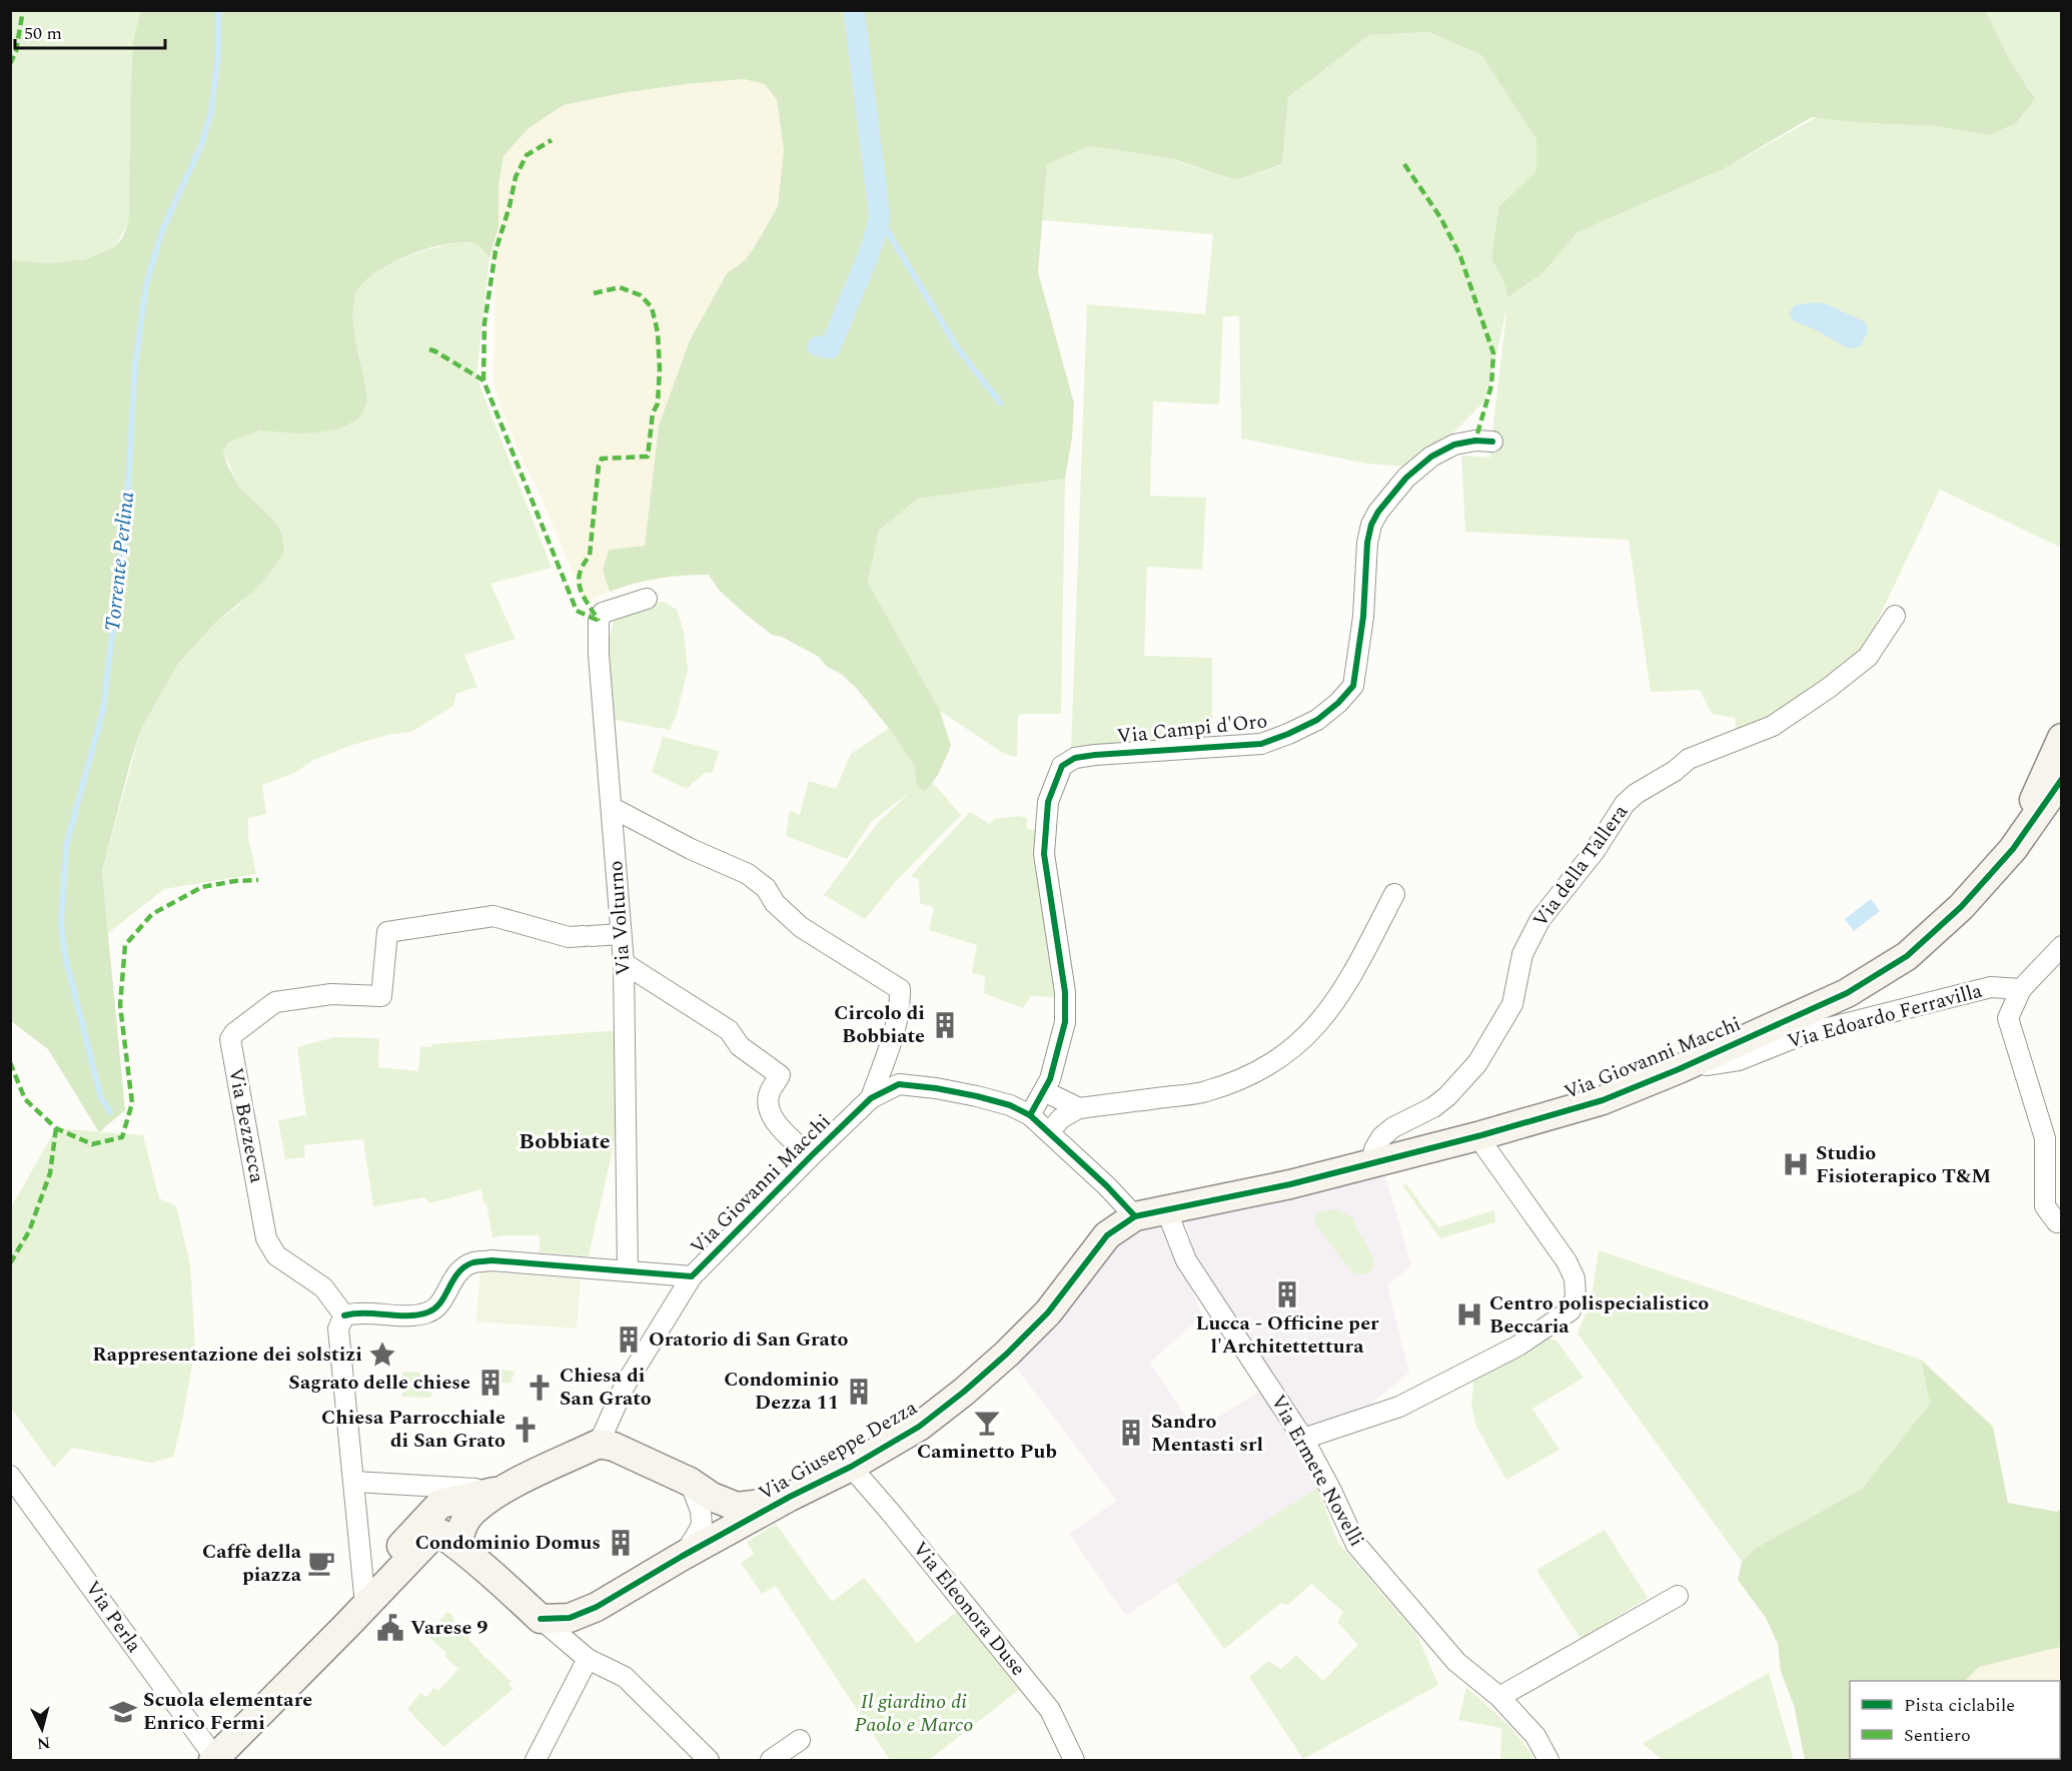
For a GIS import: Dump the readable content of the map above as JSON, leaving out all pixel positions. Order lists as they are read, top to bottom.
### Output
{
  "streets": {
    "street": [
      "Via Campi d'Oro",
      "Via della Tallera",
      "Via Volturno",
      "Via Edoardo Ferravilla",
      "Via Giovanni Macchi",
      "Via Bezzecca",
      "Via Giuseppe Dezza",
      "Via Ermete Novelli",
      "Via Eleonora Duse",
      "Via Perla"
    ]
  },
  "crossings": [
    ["Via Campi d'Oro", "Via Giovanni Macchi"],
    ["Via della Tallera", "Via Giovanni Macchi"],
    ["Via Volturno", "Via Giovanni Macchi"],
    ["Via Volturno", "Via Bezzecca"],
    ["Via Edoardo Ferravilla", "Via Giovanni Macchi"],
    ["Via Giovanni Macchi", "Via Bezzecca"],
    ["Via Giovanni Macchi", "Via Giuseppe Dezza"],
    ["Via Giovanni Macchi", "Via Ermete Novelli"],
    ["Via Giuseppe Dezza", "Via Ermete Novelli"],
    ["Via Giuseppe Dezza", "Via Eleonora Duse"]
  ],
  "districts": ["Bobbiate"],
  "water": ["Torrente Perlina"],
  "parks": ["Il giardino di Paolo e Marco"],
  "places": {
    "building": [
      "Circolo di Bobbiate",
      "Lucca - Officine per l'Architettettura",
      "Oratorio di San Grato",
      "Sagrato delle chiese",
      "Condominio Dezza 11",
      "Sandro Mentasti srl",
      "Condominio Domus"
    ],
    "hospital": ["Studio Fisioterapico T&M", "Centro polispecialistico Beccaria"],
    "place": ["Rappresentazione dei solstizi"],
    "church": ["Chiesa di San Grato", "Chiesa Parrocchiale di San Grato"],
    "bar": ["Caminetto Pub"],
    "cafe": ["Caffè della piazza"],
    "public building": ["Varese 9"],
    "school or university": ["Scuola elementare Enrico Fermi"]
  },
  "legend": ["Pista ciclabile", "Sentiero"],
  "scale_bar": "50 m",
  "north": "bottom"
}
